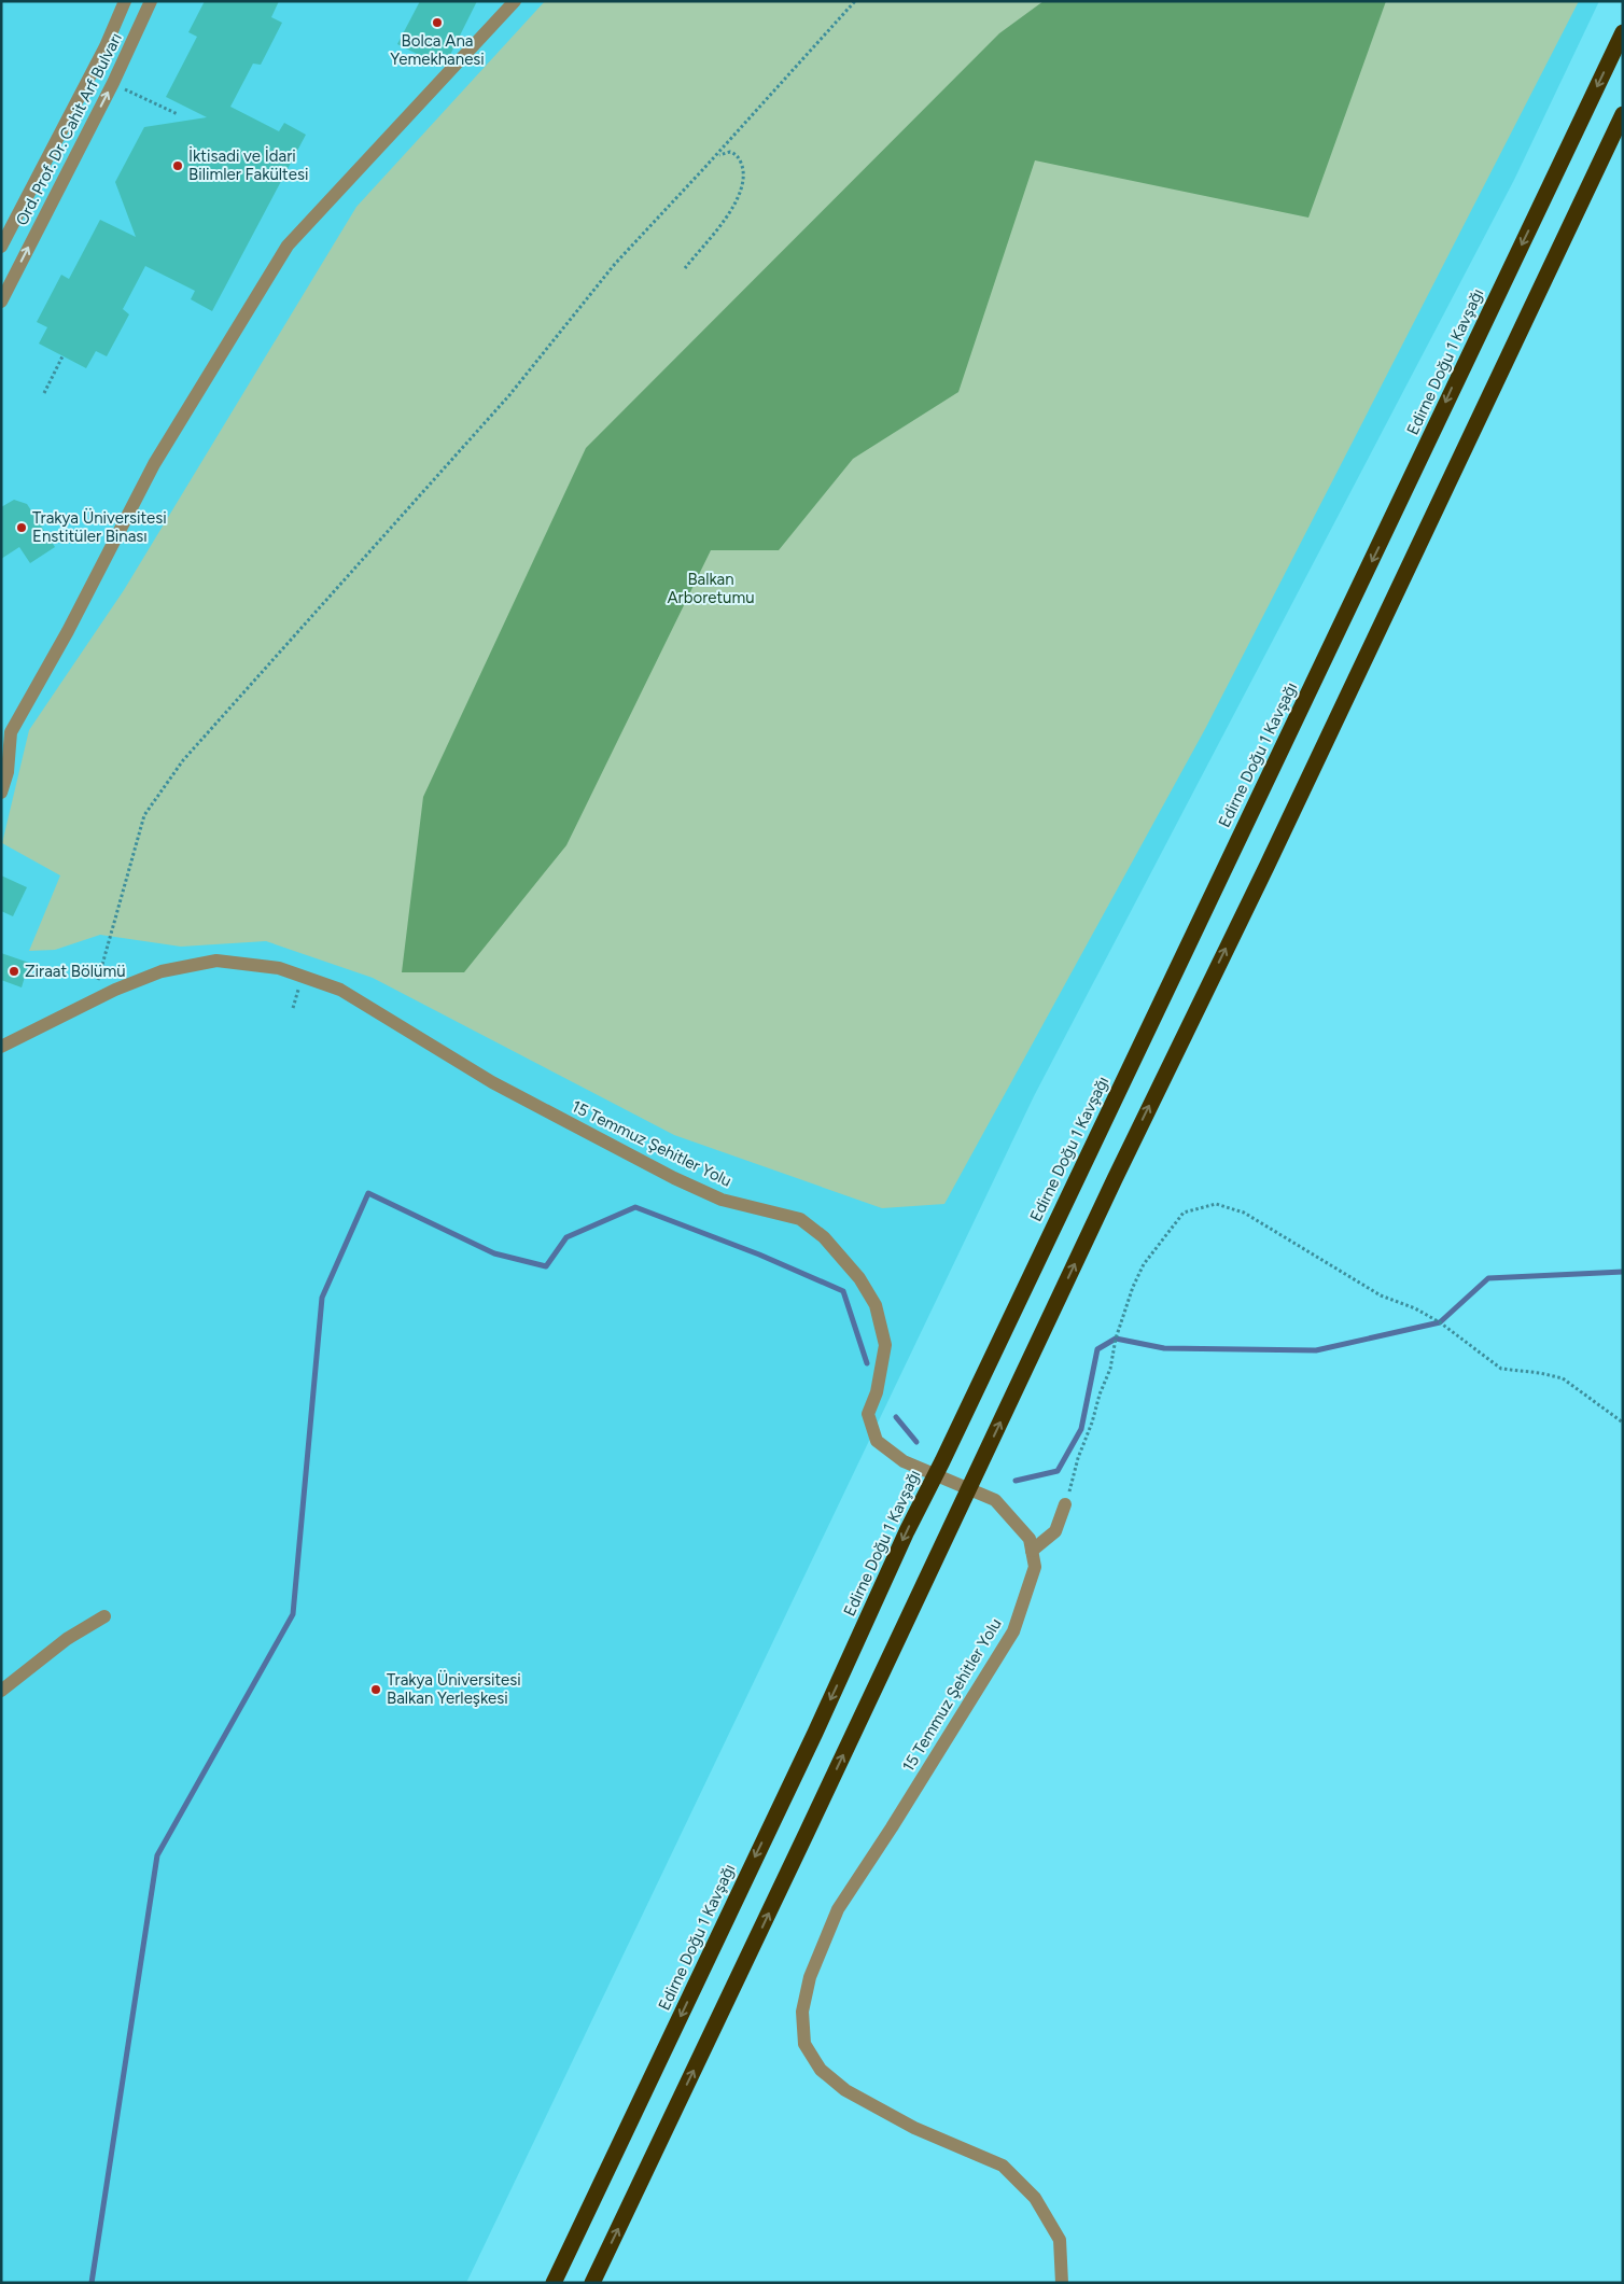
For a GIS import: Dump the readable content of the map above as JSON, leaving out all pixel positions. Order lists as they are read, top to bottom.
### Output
{
  "streets": {
    "highway": ["Edirne Doğu 1 Kavşağı"],
    "street": ["Ord. Prof. Dr. Cahit Arf Bulvarı", "15 Temmuz Şehitler Yolu"]
  },
  "parks": ["Balkan Arboretumu"],
  "places": [
    "Bolca Ana Yemekhanesi",
    "İktisadi ve İdari Bilimler Fakültesi",
    "Trakya Üniversitesi Enstitüler Binası",
    "Ziraat Bölümü",
    "Trakya Üniversitesi Balkan Yerleşkesi"
  ]
}
